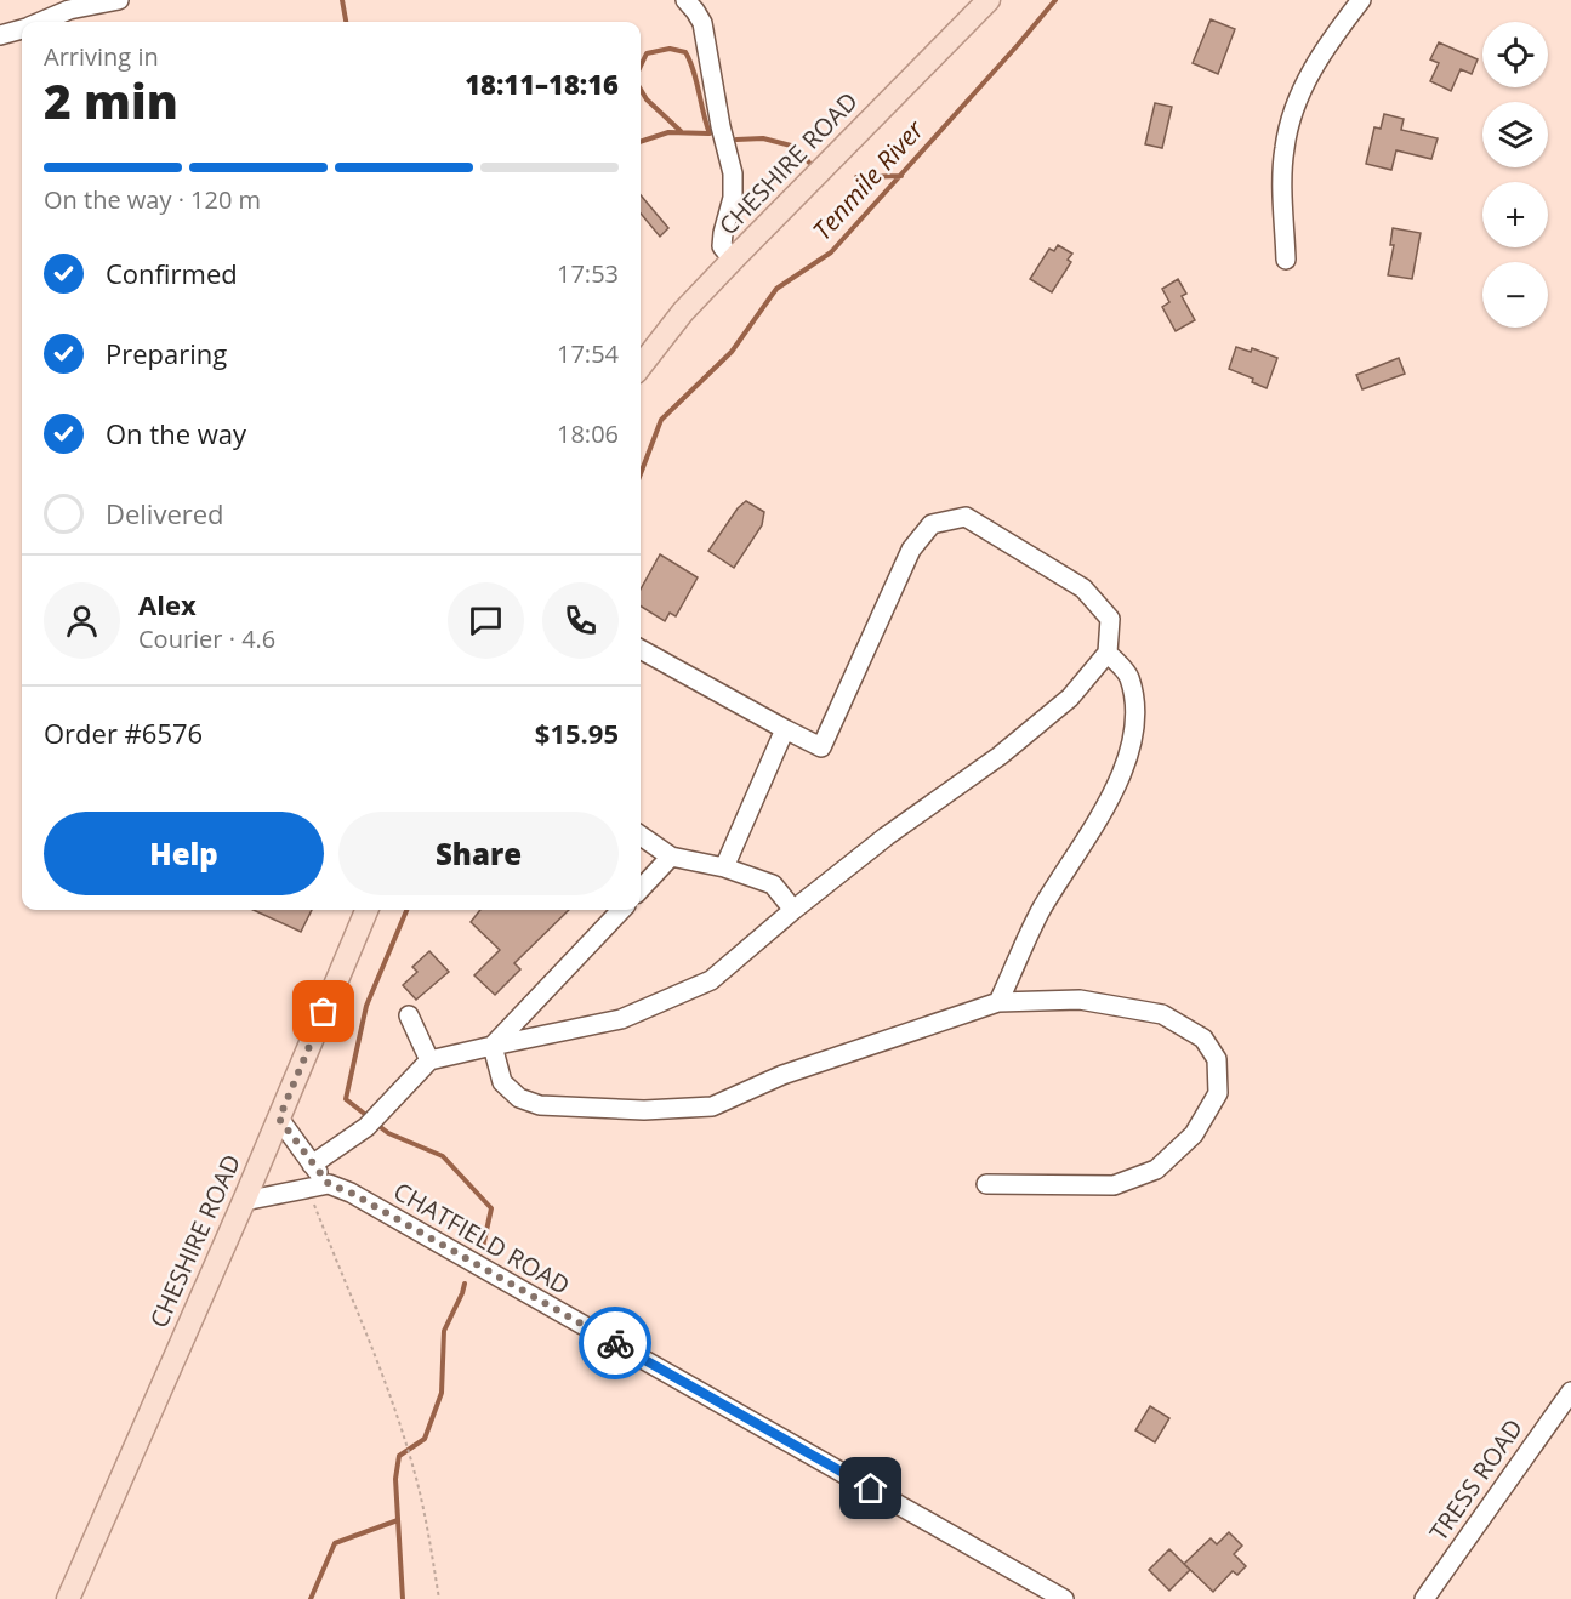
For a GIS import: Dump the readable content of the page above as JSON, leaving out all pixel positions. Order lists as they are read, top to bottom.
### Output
{
  "streets": {
    "main road": ["CHESHIRE ROAD"],
    "street": ["CHATFIELD ROAD", "TRESS ROAD"]
  },
  "crossings": [
    ["CHESHIRE ROAD", "CHATFIELD ROAD"]
  ],
  "water": ["Tenmile River"],
  "page": {
    "map_buttons": ["+", "−"],
    "heading": ["2 min", "Arriving in", "18:11–18:16"],
    "panel": [
      "Alex",
      "Courier · 4.6",
      "Order #6576",
      "$15.95"
    ],
    "bar": "On the way · 120 m",
    "list": [
      ["Confirmed", "17:53"],
      ["Preparing", "17:54"],
      ["On the way", "18:06"],
      "Delivered"
    ],
    "buttons": ["Help", "Share"]
  }
}
